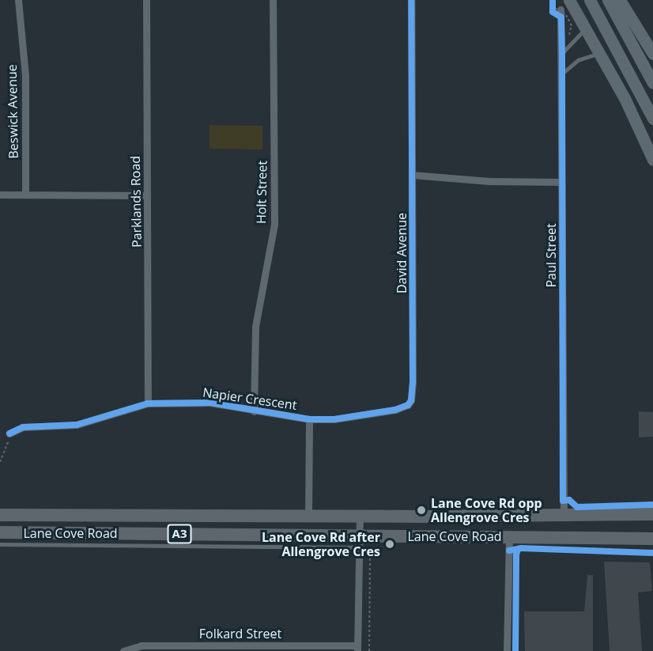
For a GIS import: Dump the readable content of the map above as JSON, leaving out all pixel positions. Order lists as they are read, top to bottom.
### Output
{
  "streets": {
    "highway": ["Lane Cove Road", "A3"],
    "street": [
      "Beswick Avenue",
      "Holt Street",
      "Parklands Road",
      "David Avenue",
      "Paul Street",
      "Napier Crescent",
      "Folkard Street"
    ]
  },
  "crossings": [
    ["Holt Street", "Napier Crescent"],
    ["Parklands Road", "Napier Crescent"],
    ["David Avenue", "Napier Crescent"],
    ["Paul Street", "Lane Cove Road"],
    ["Napier Crescent", "Lane Cove Road"]
  ],
  "places": ["Lane Cove Rd opp Allengrove Cres", "Lane Cove Rd after Allengrove Cres"]
}
